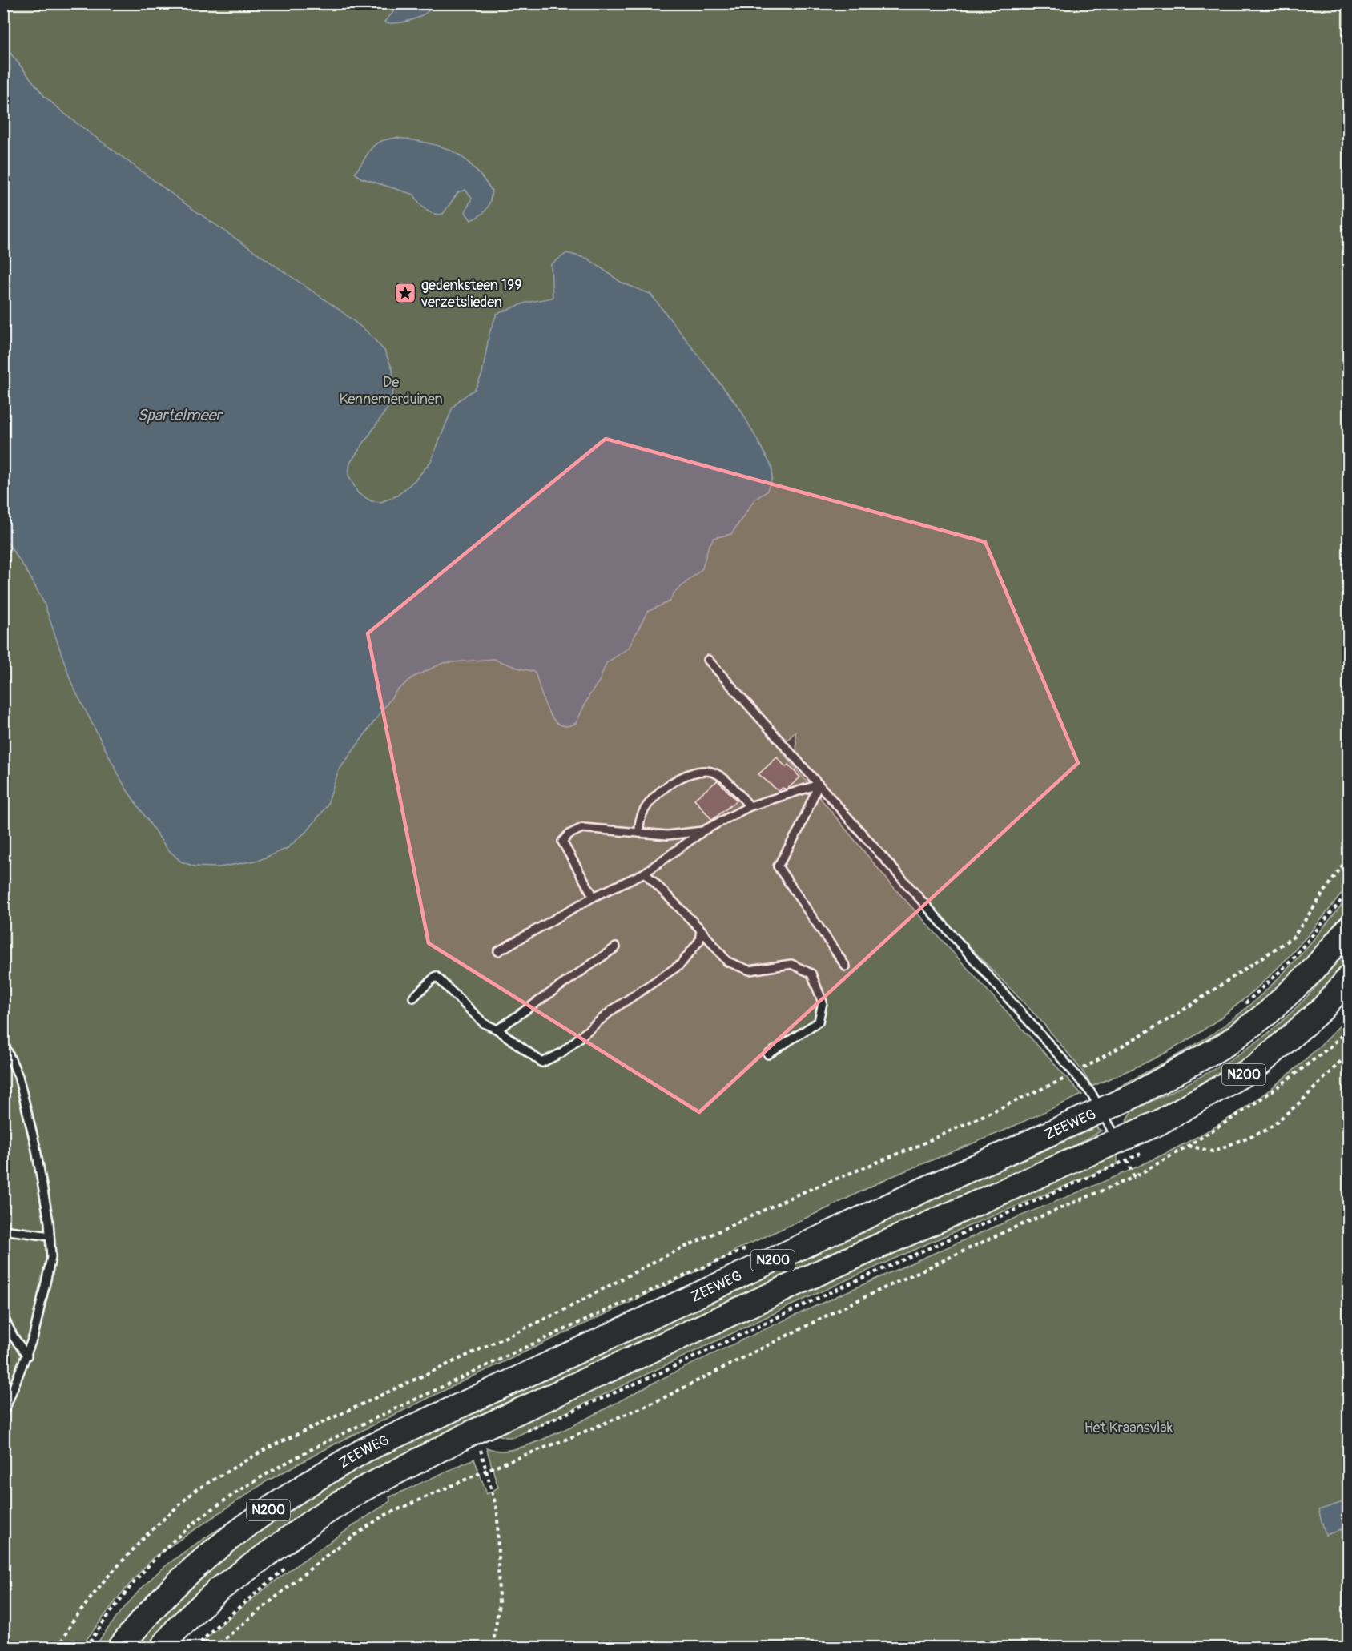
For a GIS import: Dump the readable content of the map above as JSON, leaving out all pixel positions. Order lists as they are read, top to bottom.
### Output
{
  "streets": {
    "main road": ["N200", "ZEEWEG"]
  },
  "water": ["Spartelmeer"],
  "parks": ["De Kennemerduinen", "Het Kraansvlak"],
  "places": {
    "place": ["gedenksteen 199 verzetslieden"]
  }
}
